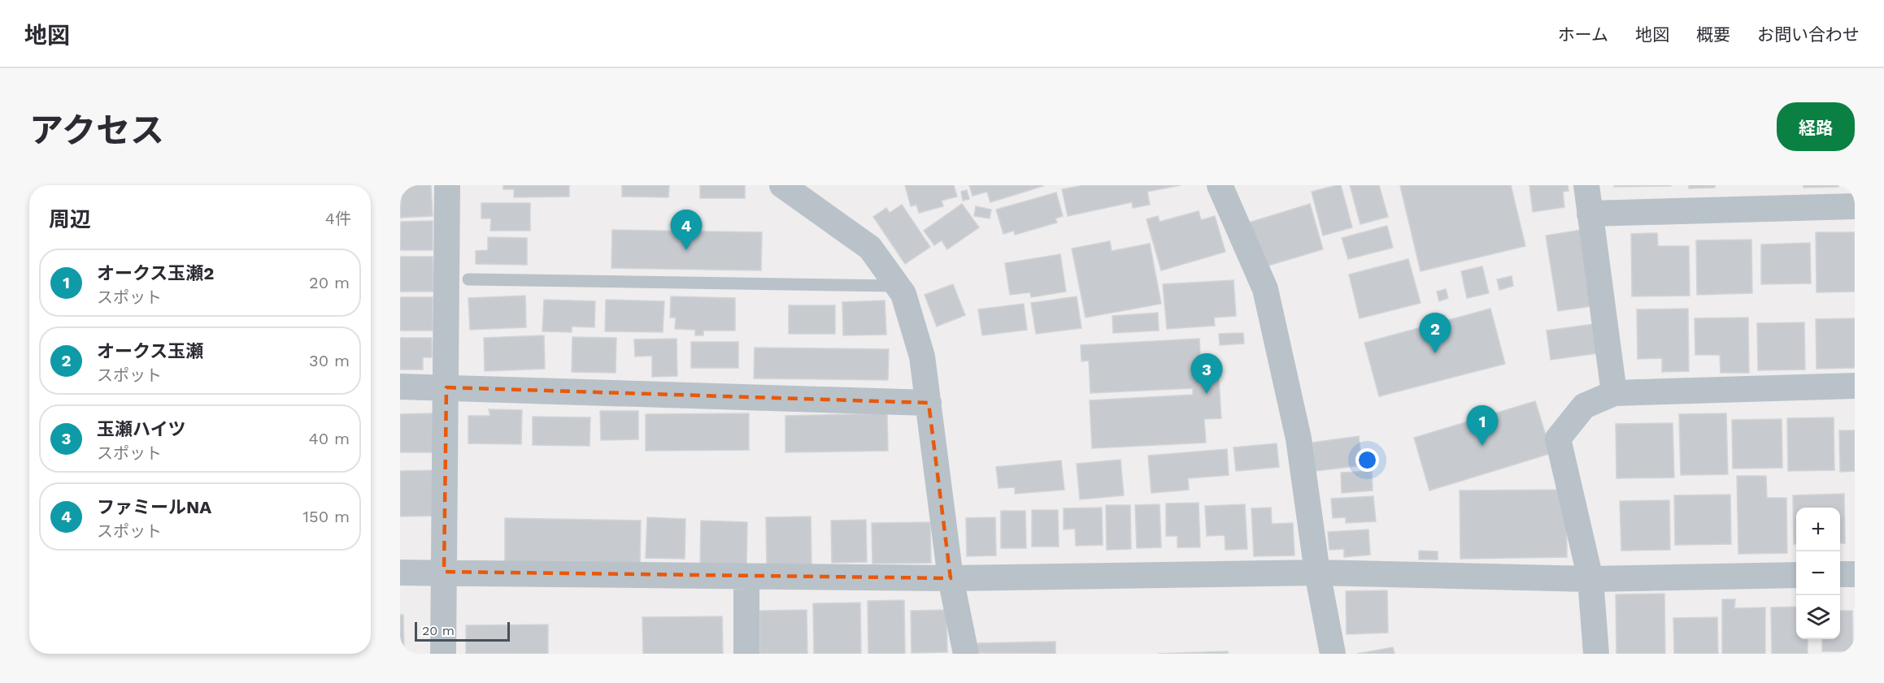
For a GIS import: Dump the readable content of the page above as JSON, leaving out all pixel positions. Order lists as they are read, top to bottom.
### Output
{
  "scale_bar": "20 m",
  "page": {
    "header": "地図",
    "nav": [
      "ホーム",
      "地図",
      "概要",
      "お問い合わせ"
    ],
    "title": "アクセス",
    "buttons": "経路",
    "heading": ["周辺", "4件"],
    "pins": [
      "4",
      "2",
      "3",
      "1"
    ],
    "list": [
      {
        "mark": "1",
        "name": "オークス玉瀬2",
        "note": "スポット",
        "value": "20 m"
      },
      {
        "mark": "2",
        "name": "オークス玉瀬",
        "note": "スポット",
        "value": "30 m"
      },
      {
        "mark": "3",
        "name": "玉瀬ハイツ",
        "note": "スポット",
        "value": "40 m"
      },
      {
        "mark": "4",
        "name": "ファミールNA",
        "note": "スポット",
        "value": "150 m"
      }
    ],
    "map_buttons": ["+", "−"],
    "scale": "20 m"
  }
}
